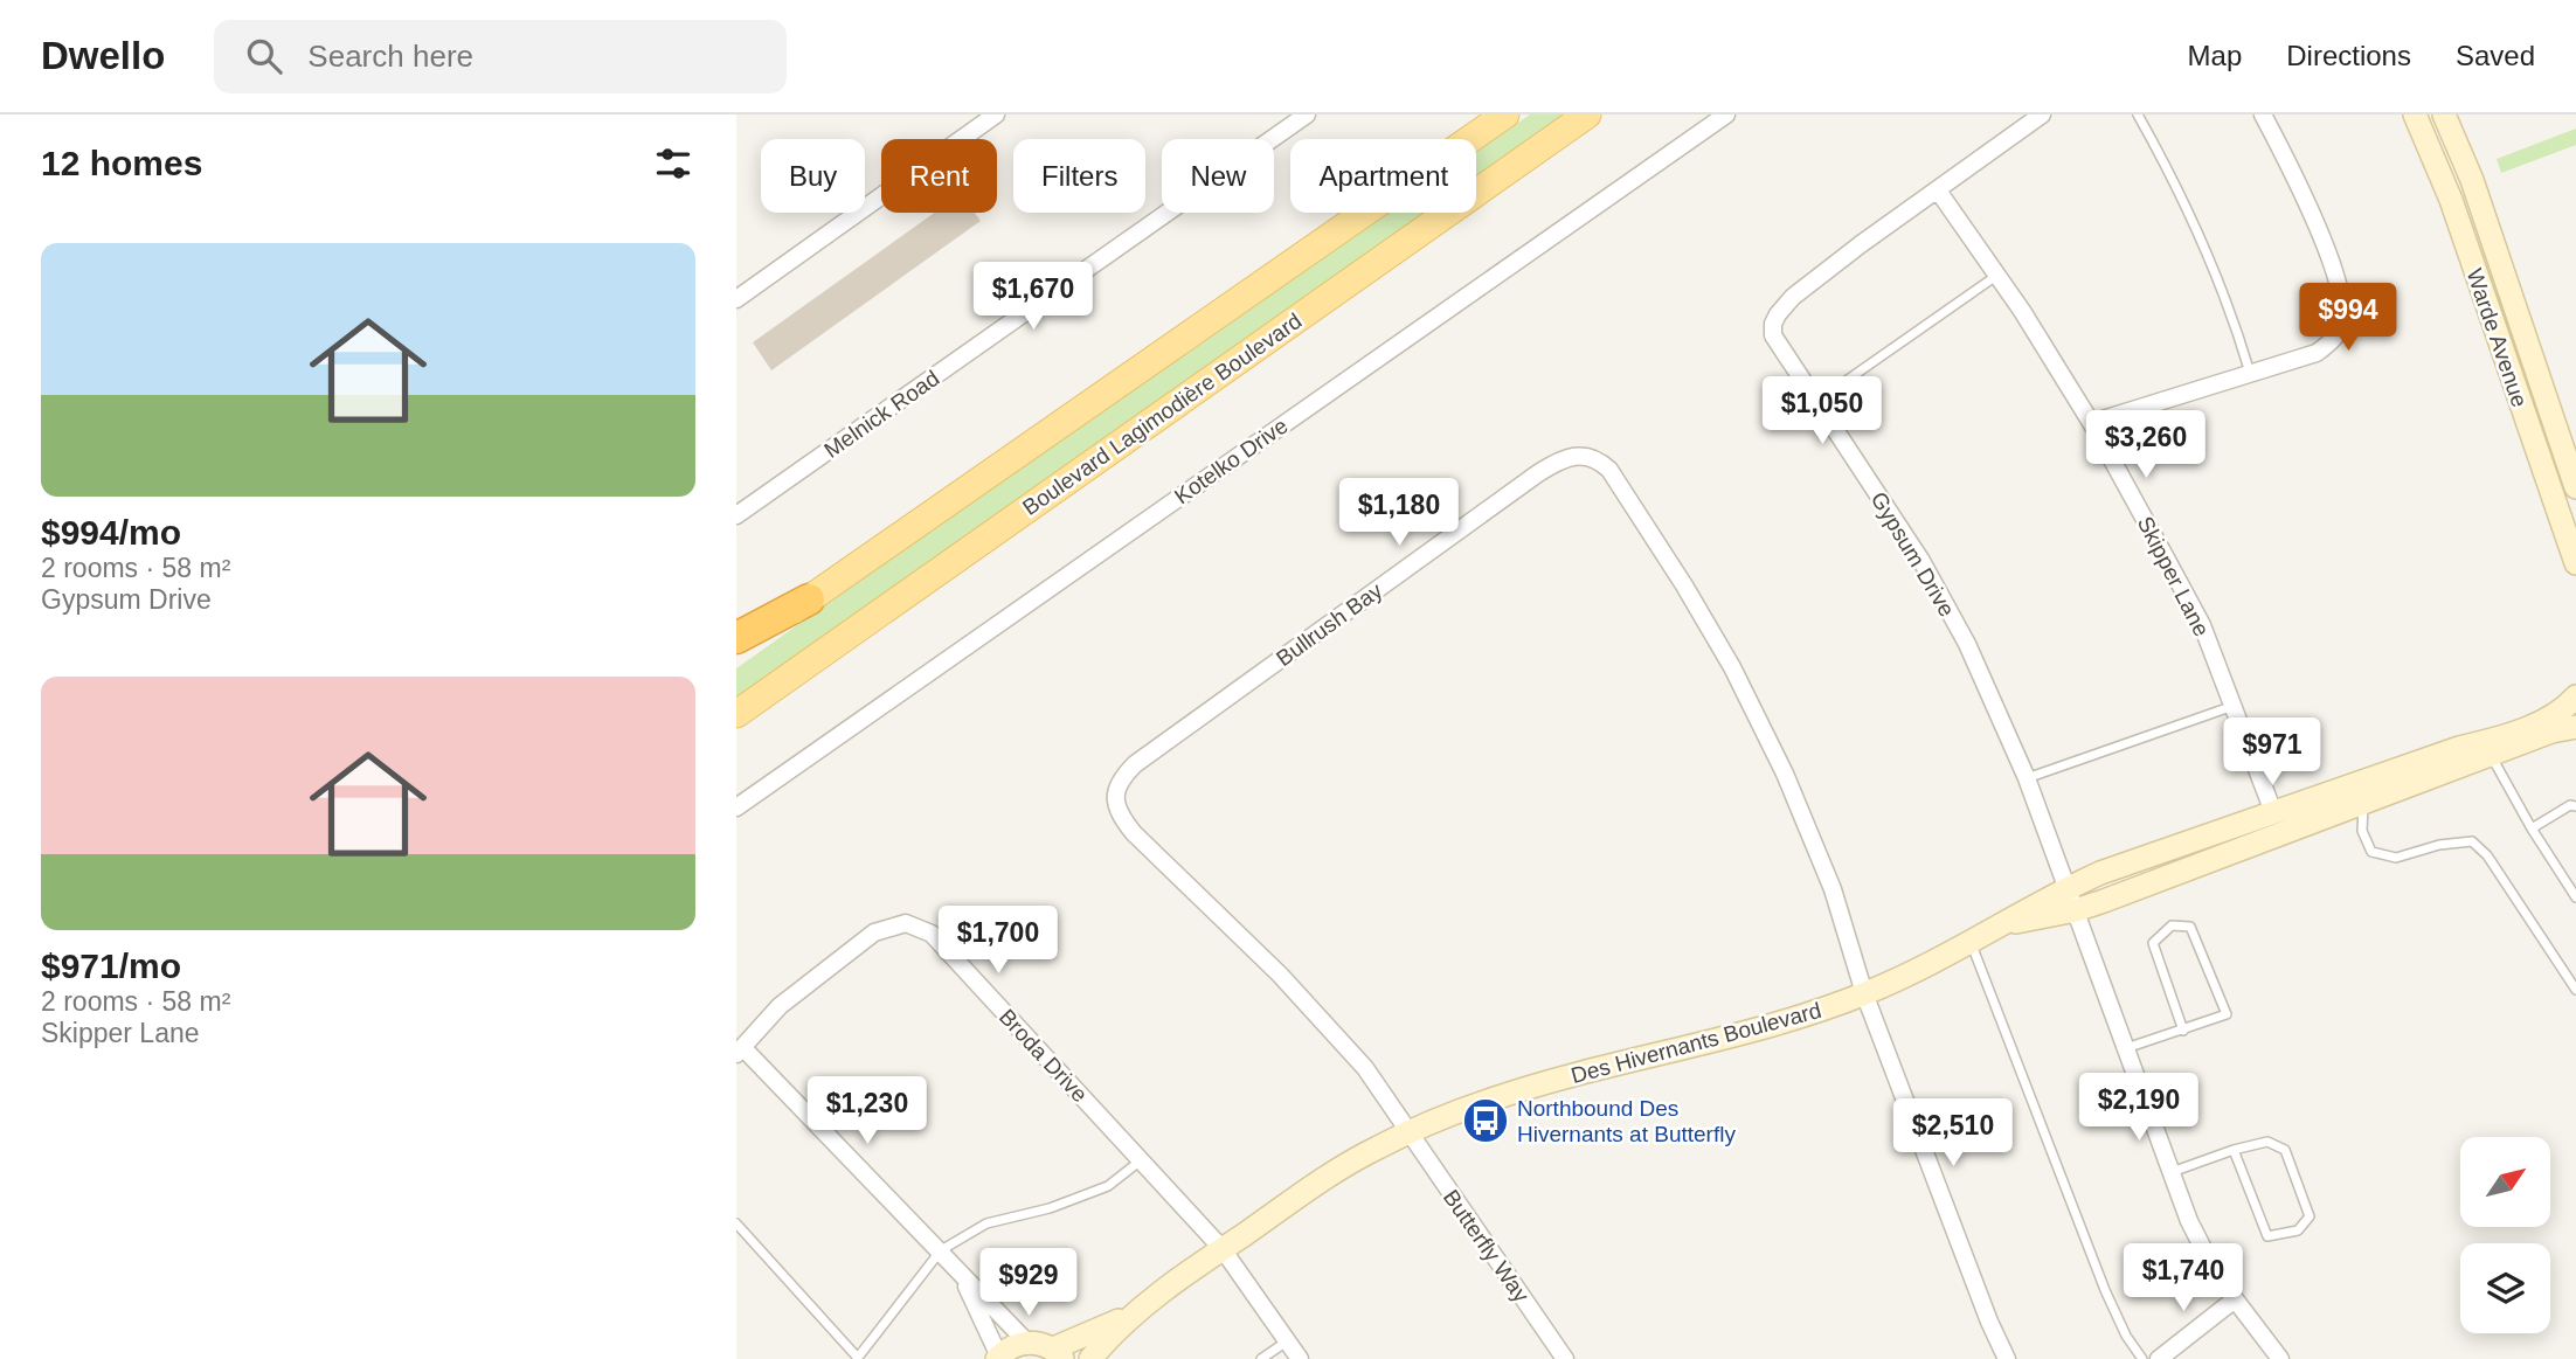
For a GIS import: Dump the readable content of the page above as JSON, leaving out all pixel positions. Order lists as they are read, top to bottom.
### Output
{
  "streets": {
    "main road": ["Boulevard Lagimodière Boulevard"],
    "street": [
      "Warde Avenue",
      "Melnick Road",
      "Kotelko Drive",
      "Gypsum Drive",
      "Skipper Lane",
      "Bullrush Bay",
      "Des Hivernants Boulevard",
      "Broda Drive",
      "Butterfly Way"
    ]
  },
  "crossings": [
    ["Gypsum Drive", "Skipper Lane"],
    ["Gypsum Drive", "Des Hivernants Boulevard"],
    ["Skipper Lane", "Des Hivernants Boulevard"],
    ["Bullrush Bay", "Des Hivernants Boulevard"],
    ["Bullrush Bay", "Butterfly Way"],
    ["Des Hivernants Boulevard", "Broda Drive"],
    ["Des Hivernants Boulevard", "Butterfly Way"]
  ],
  "places": {
    "bus stop": ["Northbound Des Hivernants at Butterfly"]
  },
  "north": "top right",
  "page": {
    "header": "Dwello",
    "search": "Search here",
    "nav": ["Map", "Directions", "Saved"],
    "heading": "12 homes",
    "chip": [
      "Buy",
      "Rent",
      "Filters",
      "New",
      "Apartment"
    ],
    "list": [
      {
        "name": "$994/mo",
        "note": "2 rooms · 58 m² · Gypsum Drive"
      },
      {
        "name": "$971/mo",
        "note": "2 rooms · 58 m² · Skipper Lane"
      }
    ],
    "price": [
      "$1,670",
      "$994",
      "$1,050",
      "$3,260",
      "$1,180",
      "$971",
      "$1,700",
      "$2,190",
      "$1,230",
      "$2,510",
      "$1,740",
      "$929"
    ]
  }
}
